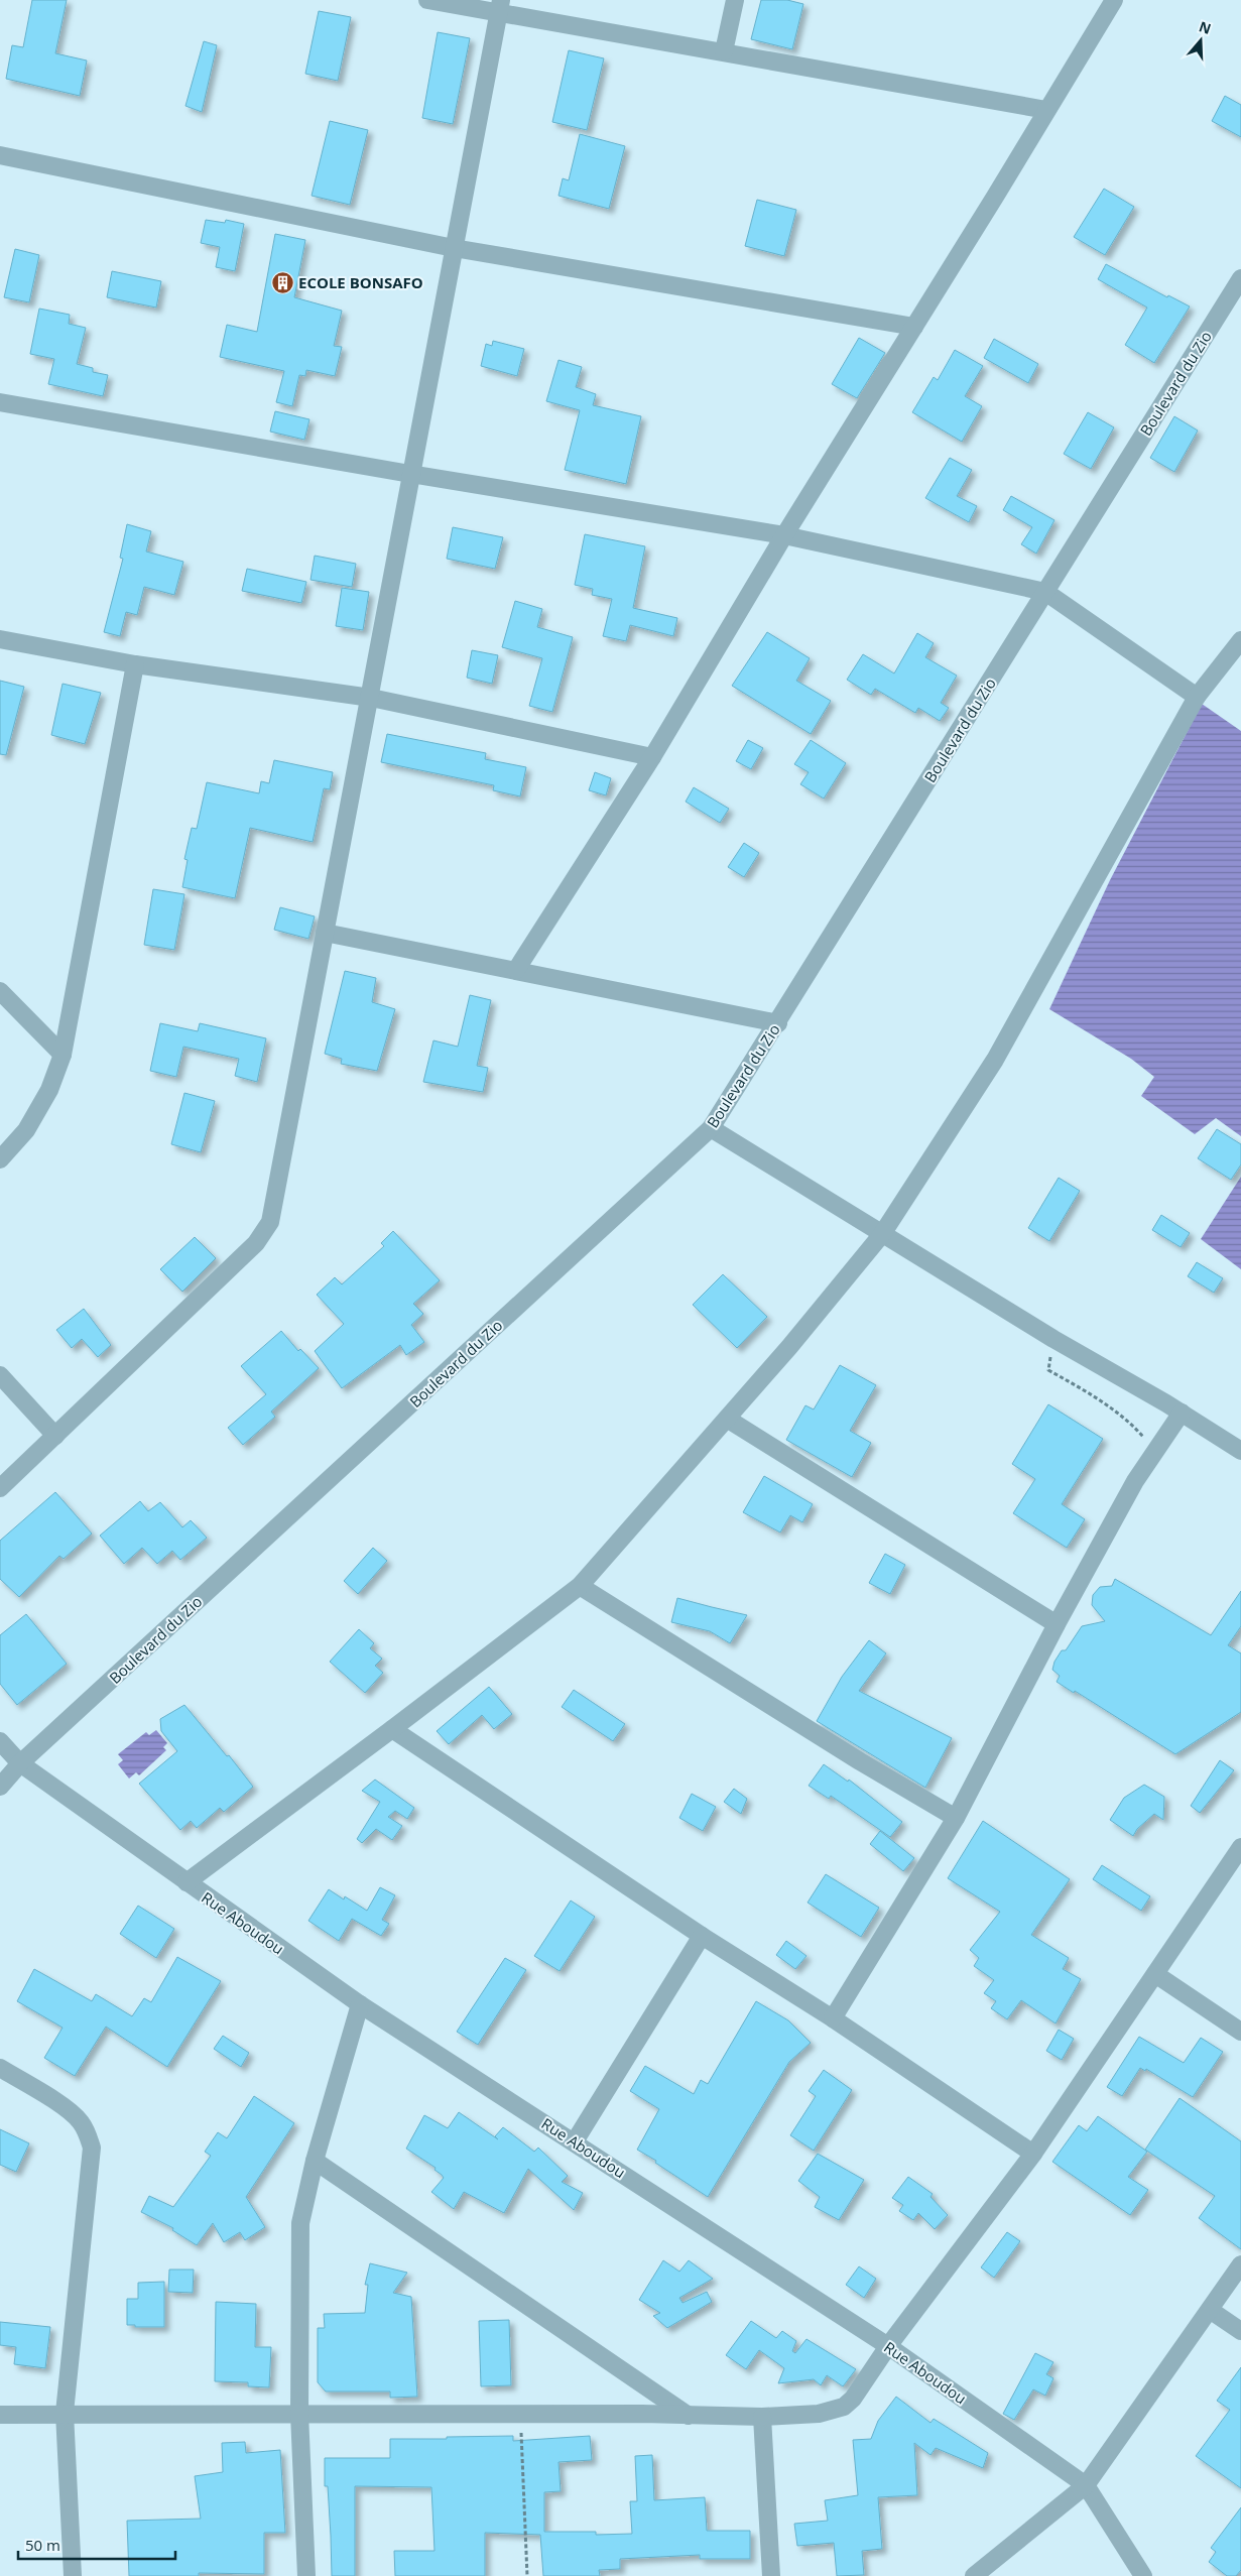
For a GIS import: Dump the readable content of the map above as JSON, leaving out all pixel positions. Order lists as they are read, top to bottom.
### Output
{
  "streets": {
    "street": ["Boulevard du Zio", "Rue Aboudou"]
  },
  "crossings": [
    ["Boulevard du Zio", "Rue Aboudou"]
  ],
  "places": {
    "building": ["ECOLE BONSAFO"]
  },
  "scale_bar": "50 m",
  "north": "top"
}
